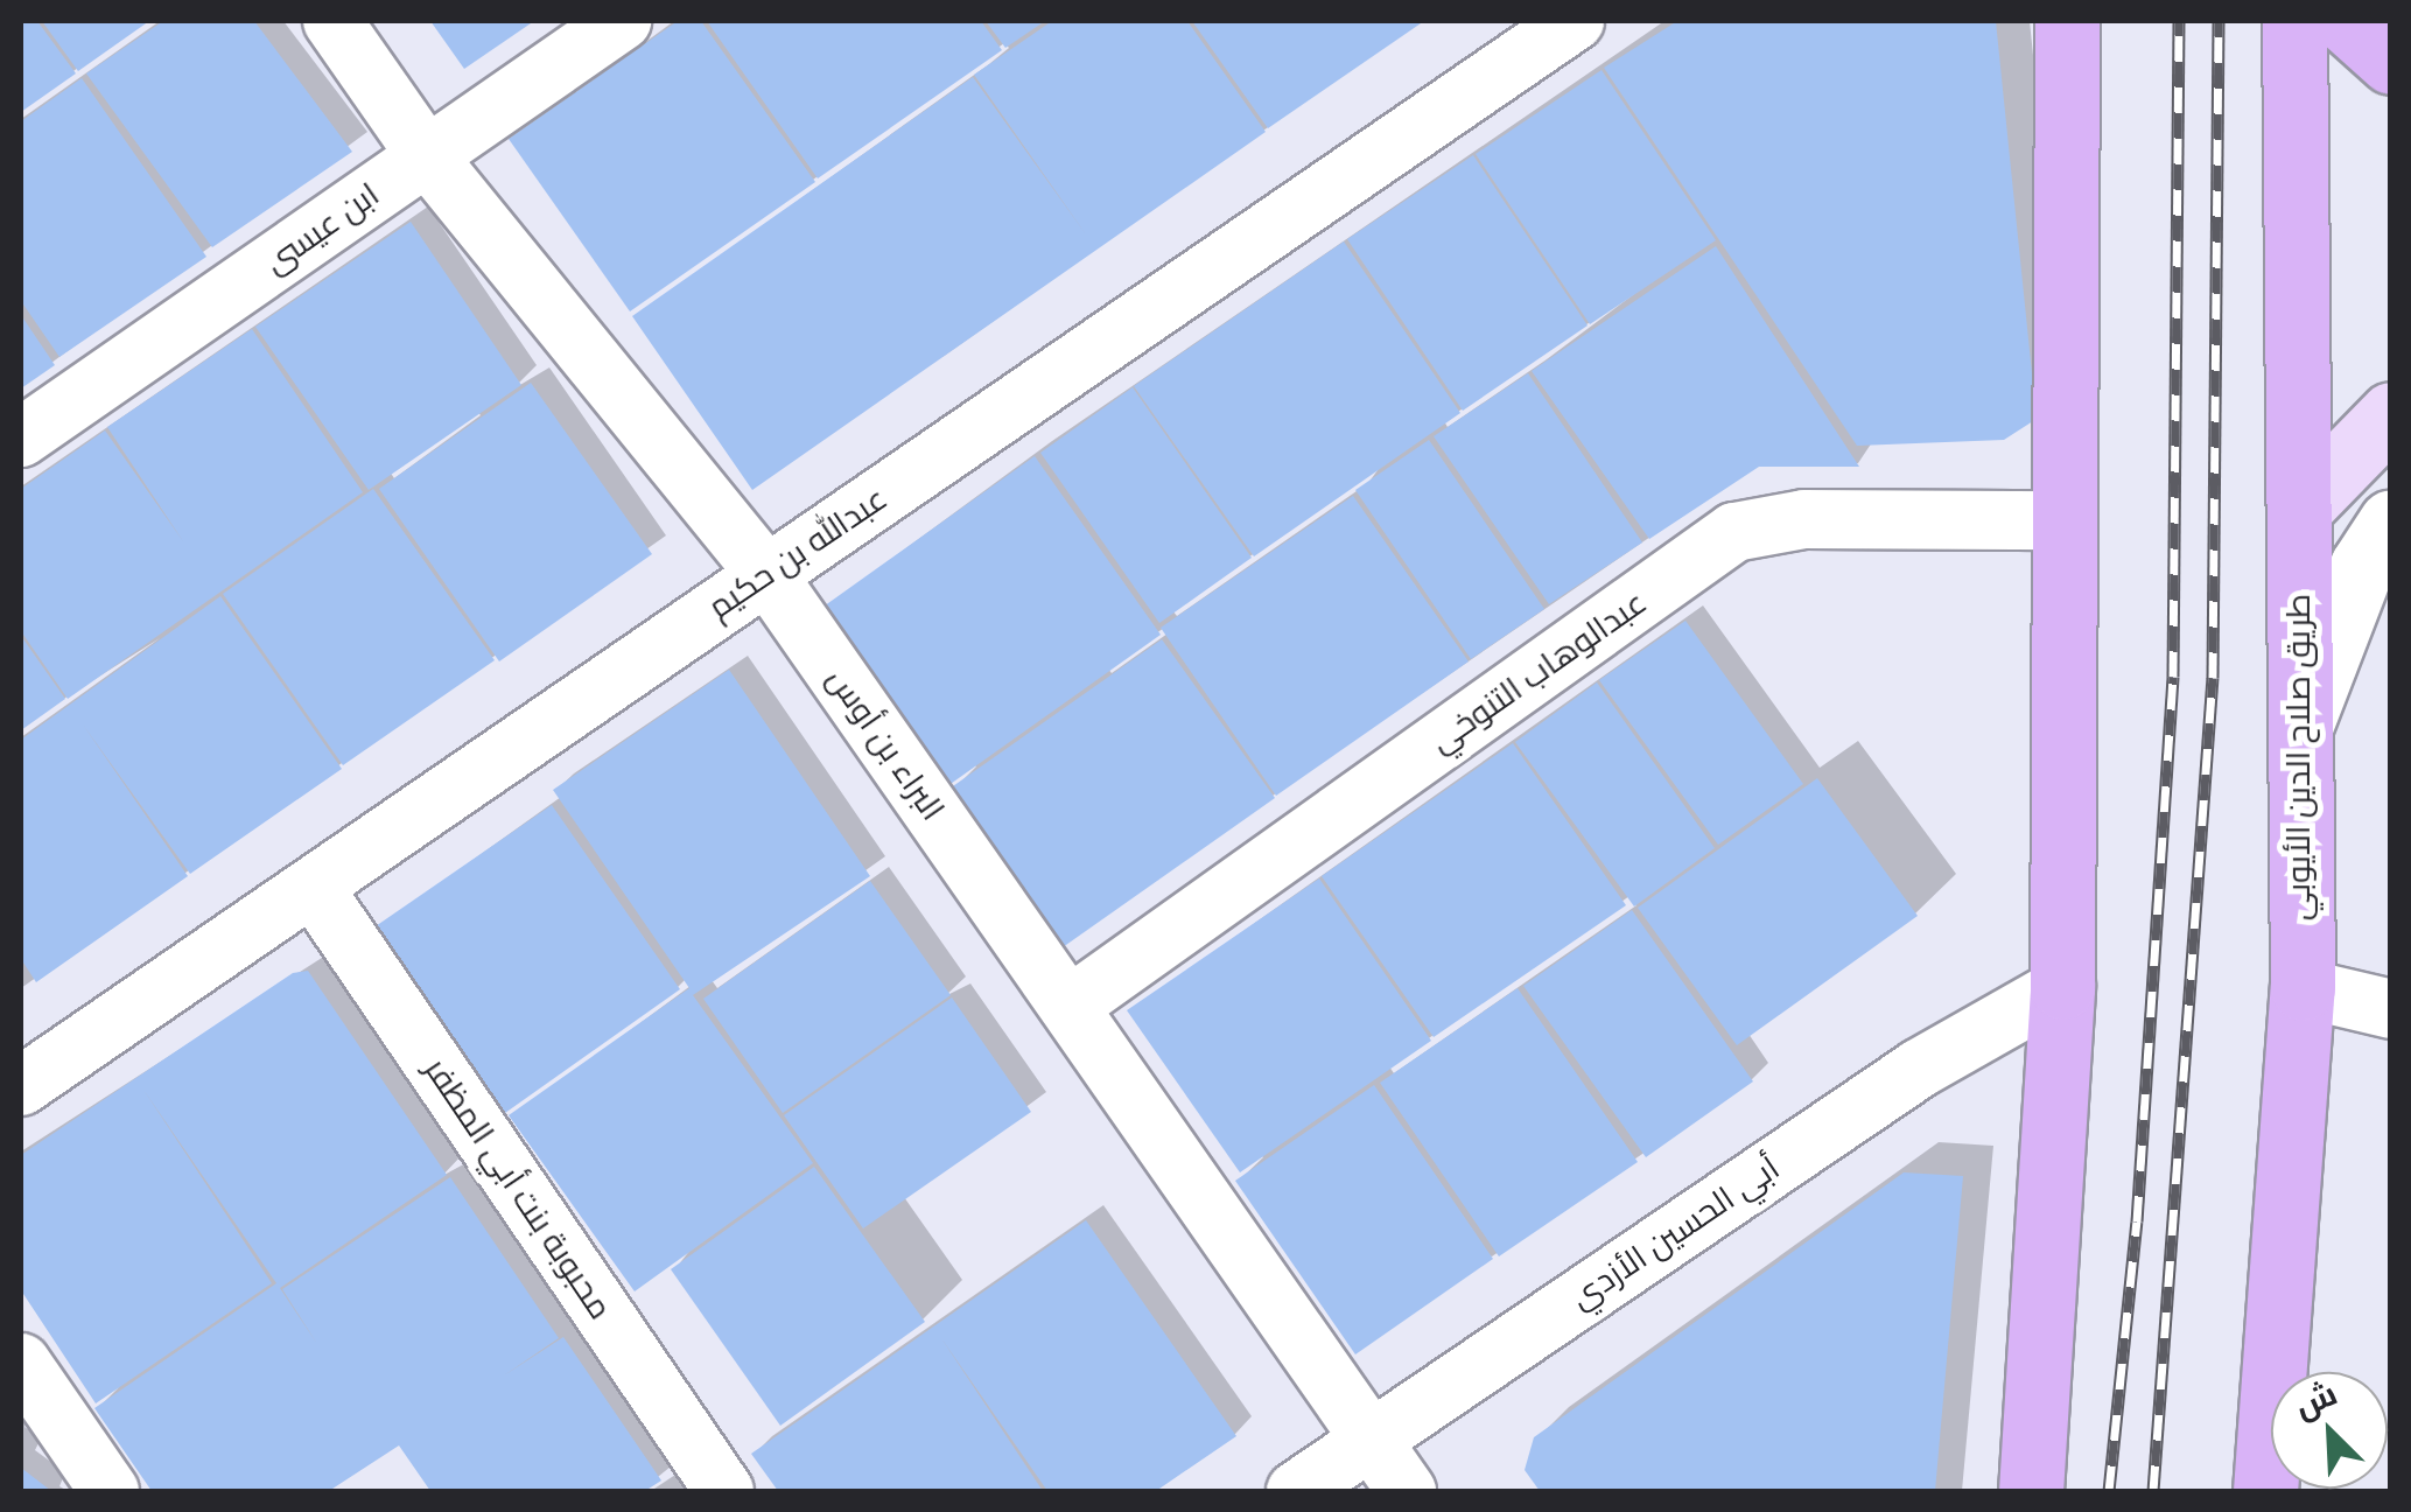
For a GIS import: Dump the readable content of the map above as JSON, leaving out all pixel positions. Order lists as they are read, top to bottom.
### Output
{
  "streets": {
    "main road": ["طريق صلاح الدين الأيوبي"],
    "street": [
      "ابن عيسى",
      "عبدالله بن حكيم",
      "عبدالوهاب التنوخي",
      "البراء بن أوس",
      "محبوبة بنت أبي المظفر",
      "أبي الحسين الأزدي"
    ]
  },
  "crossings": [
    ["ابن عيسى", "البراء بن أوس"],
    ["عبدالله بن حكيم", "البراء بن أوس"],
    ["عبدالله بن حكيم", "محبوبة بنت أبي المظفر"],
    ["عبدالوهاب التنوخي", "البراء بن أوس"],
    ["البراء بن أوس", "أبي الحسين الأزدي"]
  ],
  "north": "top left"
}
